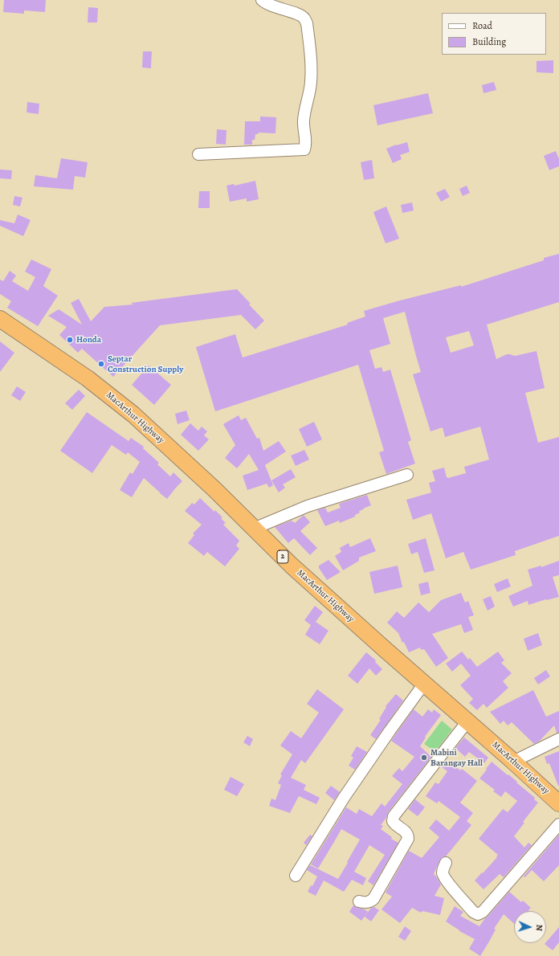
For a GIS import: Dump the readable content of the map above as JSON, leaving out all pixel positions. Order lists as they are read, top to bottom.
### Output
{
  "streets": {
    "highway": ["MacArthur Highway", "2"]
  },
  "places": ["Honda", "Septar Construction Supply", "Mabini Barangay Hall"],
  "legend": ["Road", "Building"],
  "north": "right"
}
